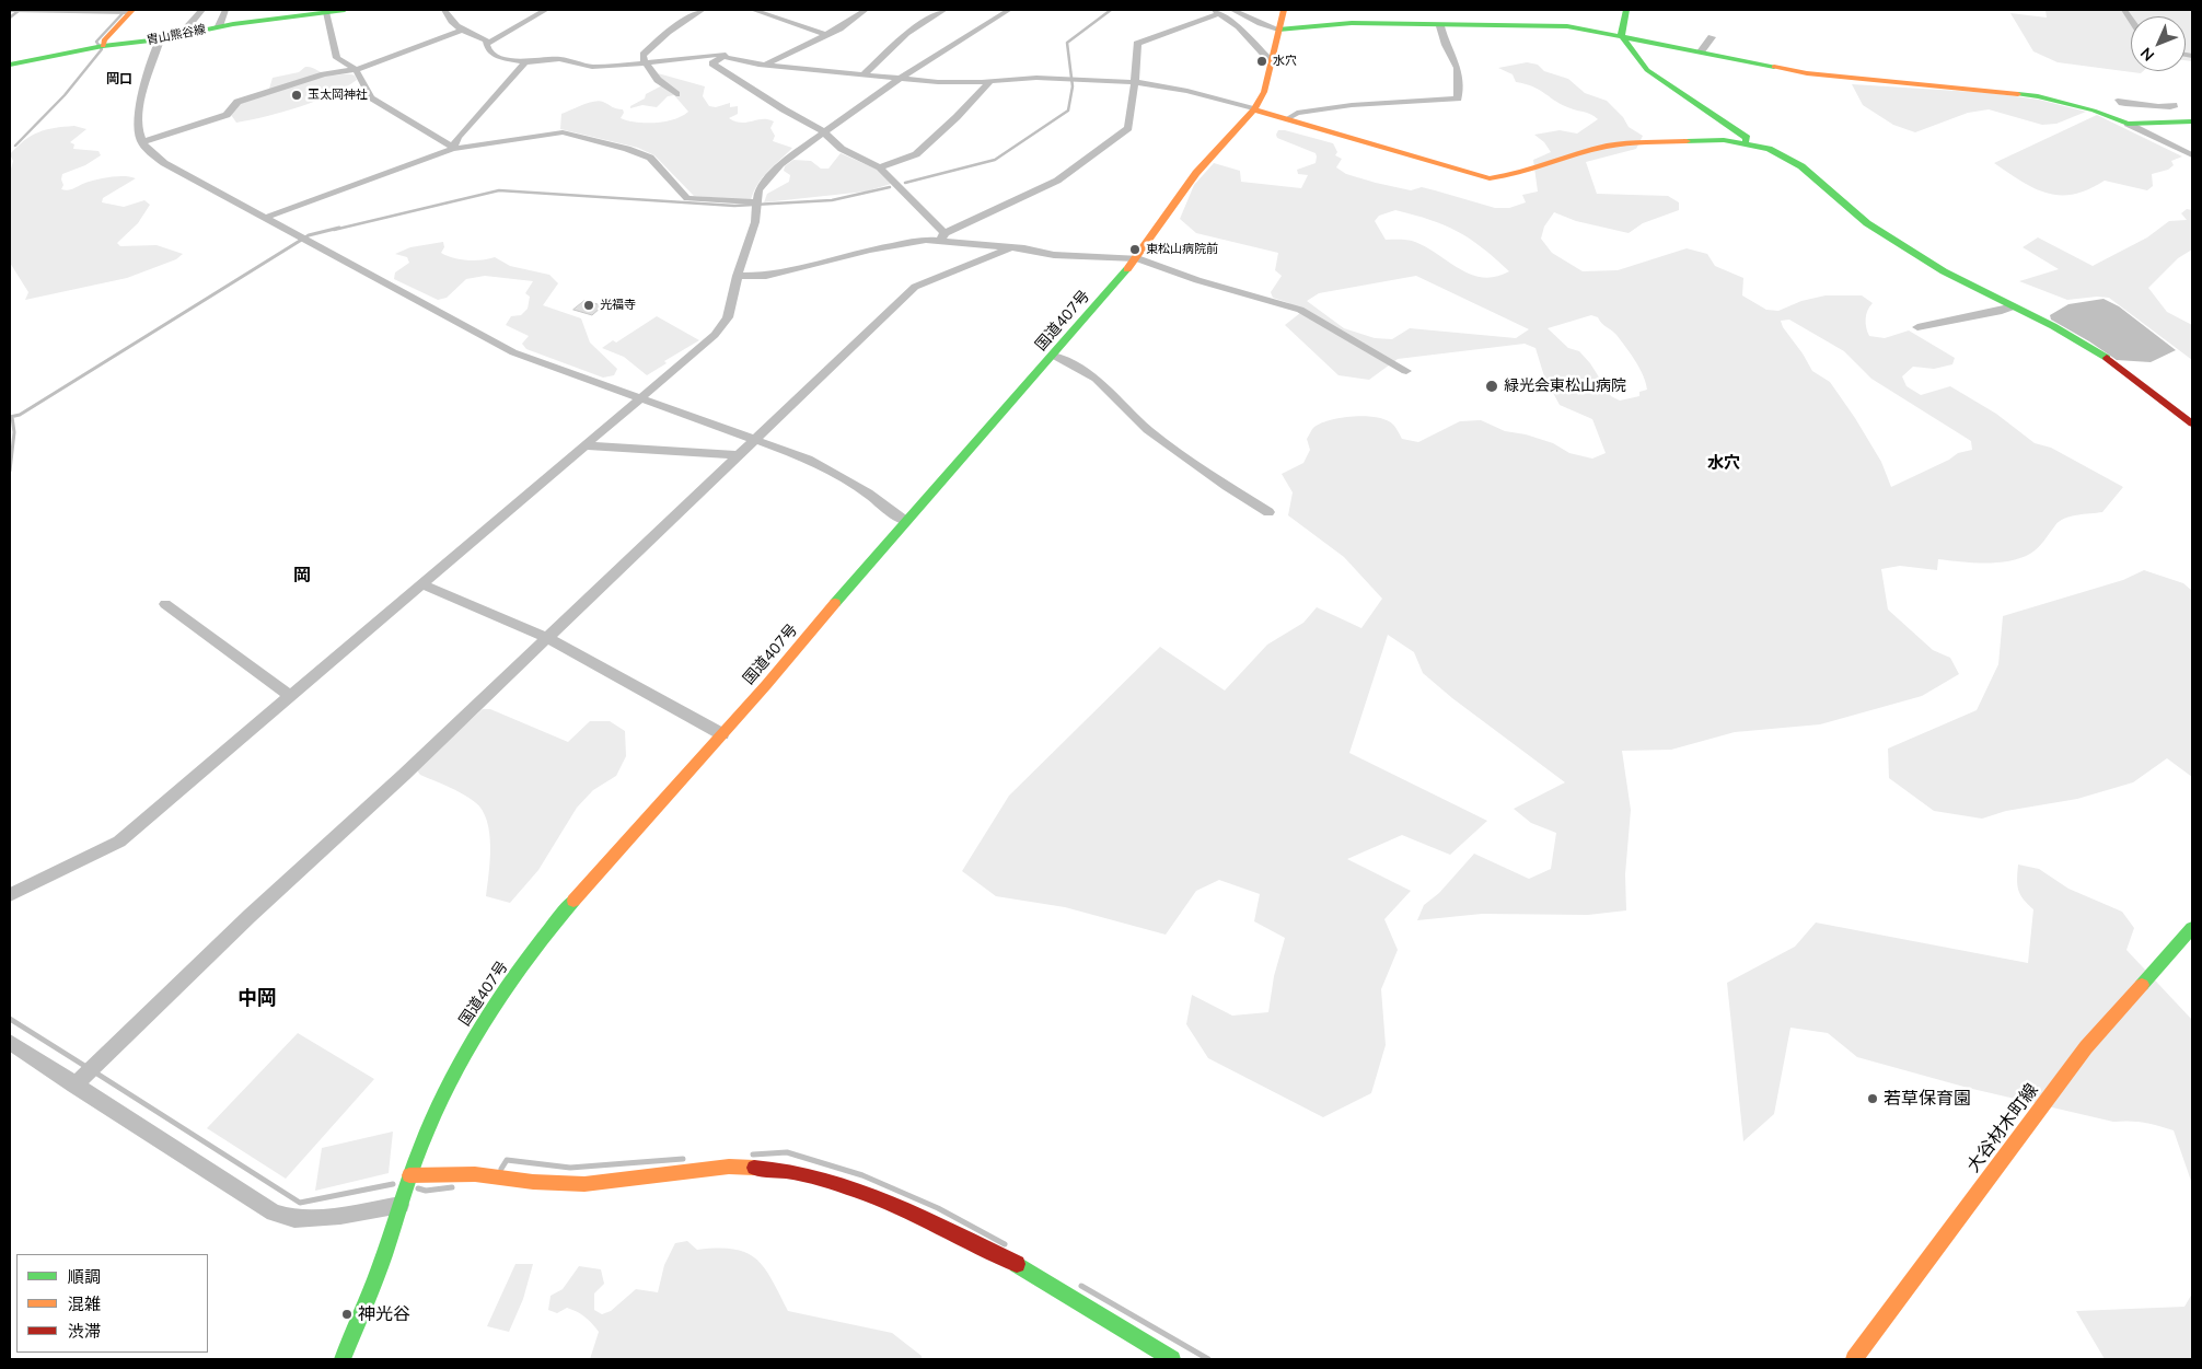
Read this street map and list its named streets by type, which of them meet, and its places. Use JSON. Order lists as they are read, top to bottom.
{
  "streets": {
    "main road": ["胄山熊谷線", "国道407号", "大谷材木町線"]
  },
  "districts": [
    "岡口",
    "水穴",
    "岡",
    "中岡"
  ],
  "places": [
    "水穴",
    "玉太岡神社",
    "東松山病院前",
    "光福寺",
    "緑光会東松山病院",
    "若草保育園",
    "神光谷"
  ],
  "legend": ["順調", "混雑", "渋滞"],
  "north": "bottom left"
}
